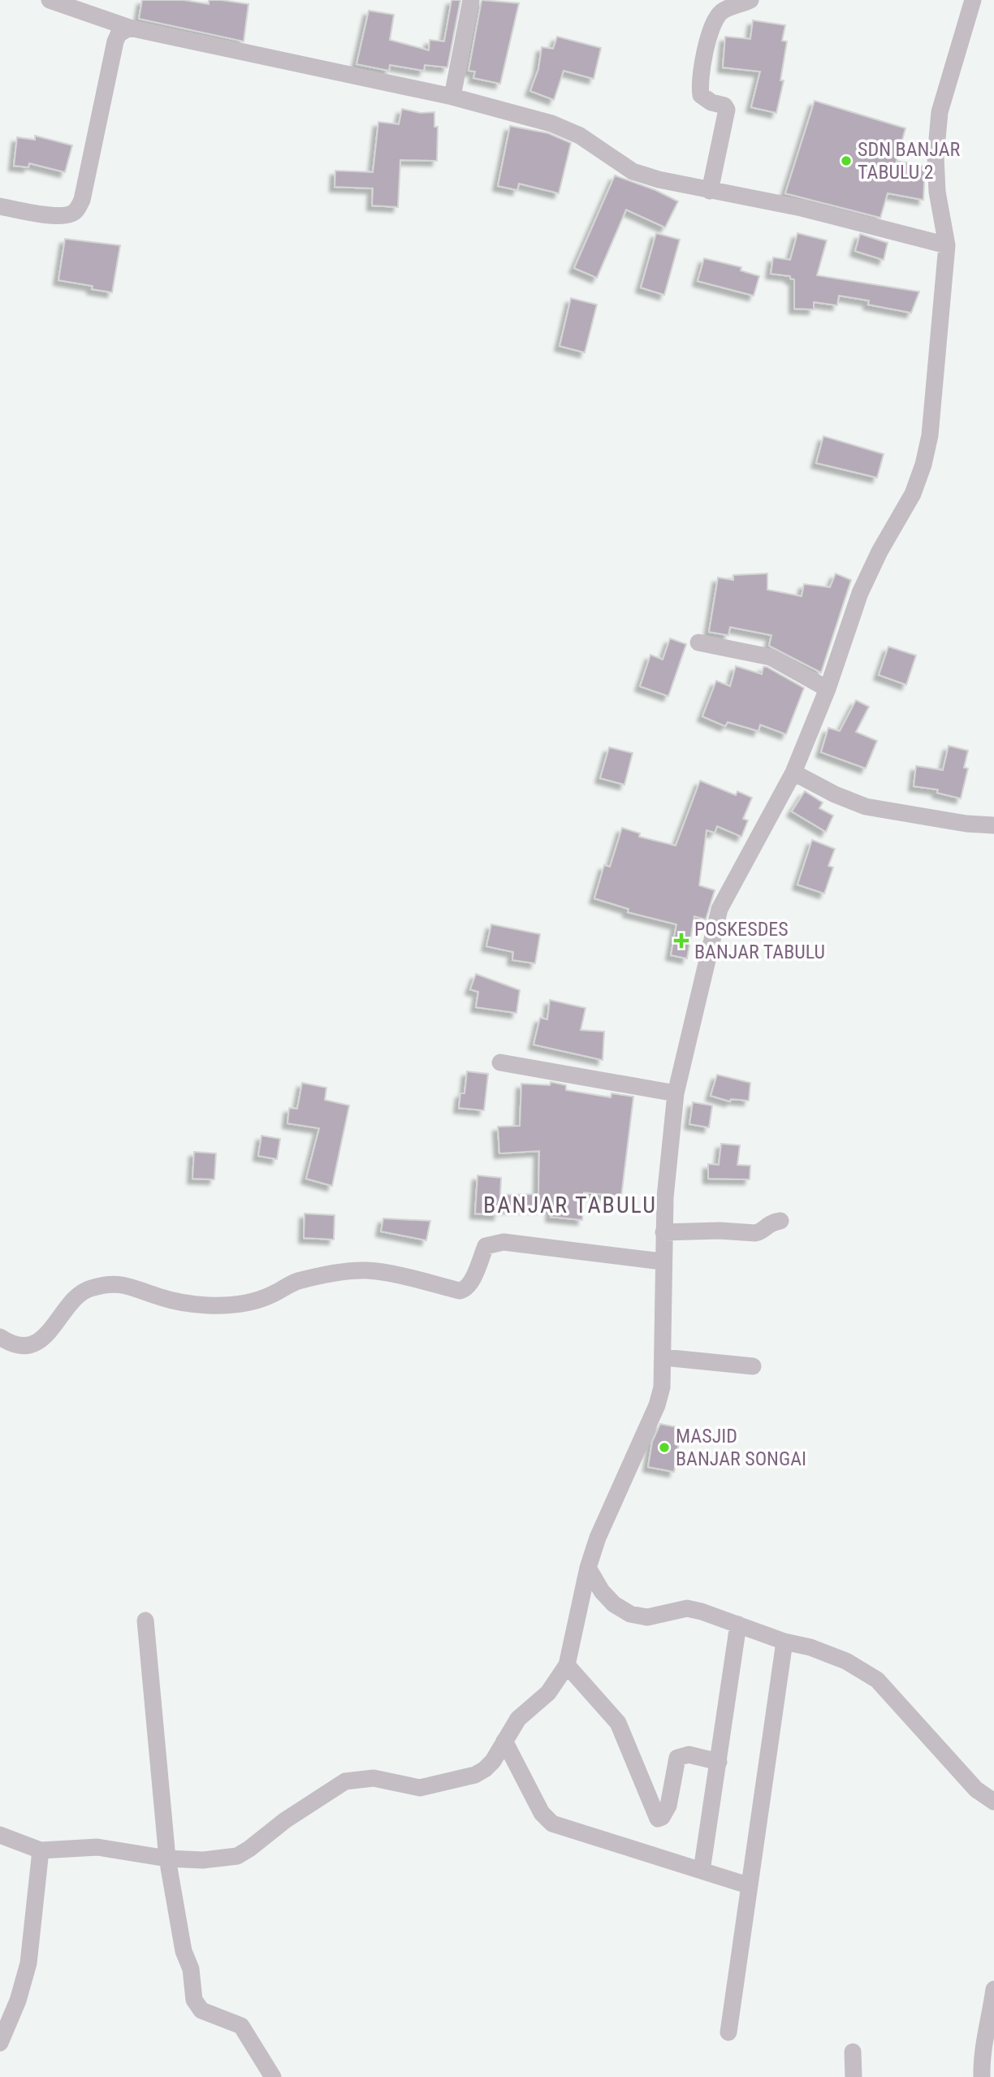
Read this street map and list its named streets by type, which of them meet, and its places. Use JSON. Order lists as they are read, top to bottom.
{
  "districts": ["BANJAR TABULU"],
  "places": {
    "other": ["SDN BANJAR TABULU 2", "MASJID BANJAR SONGAI"],
    "health": ["POSKESDES BANJAR TABULU"]
  }
}
